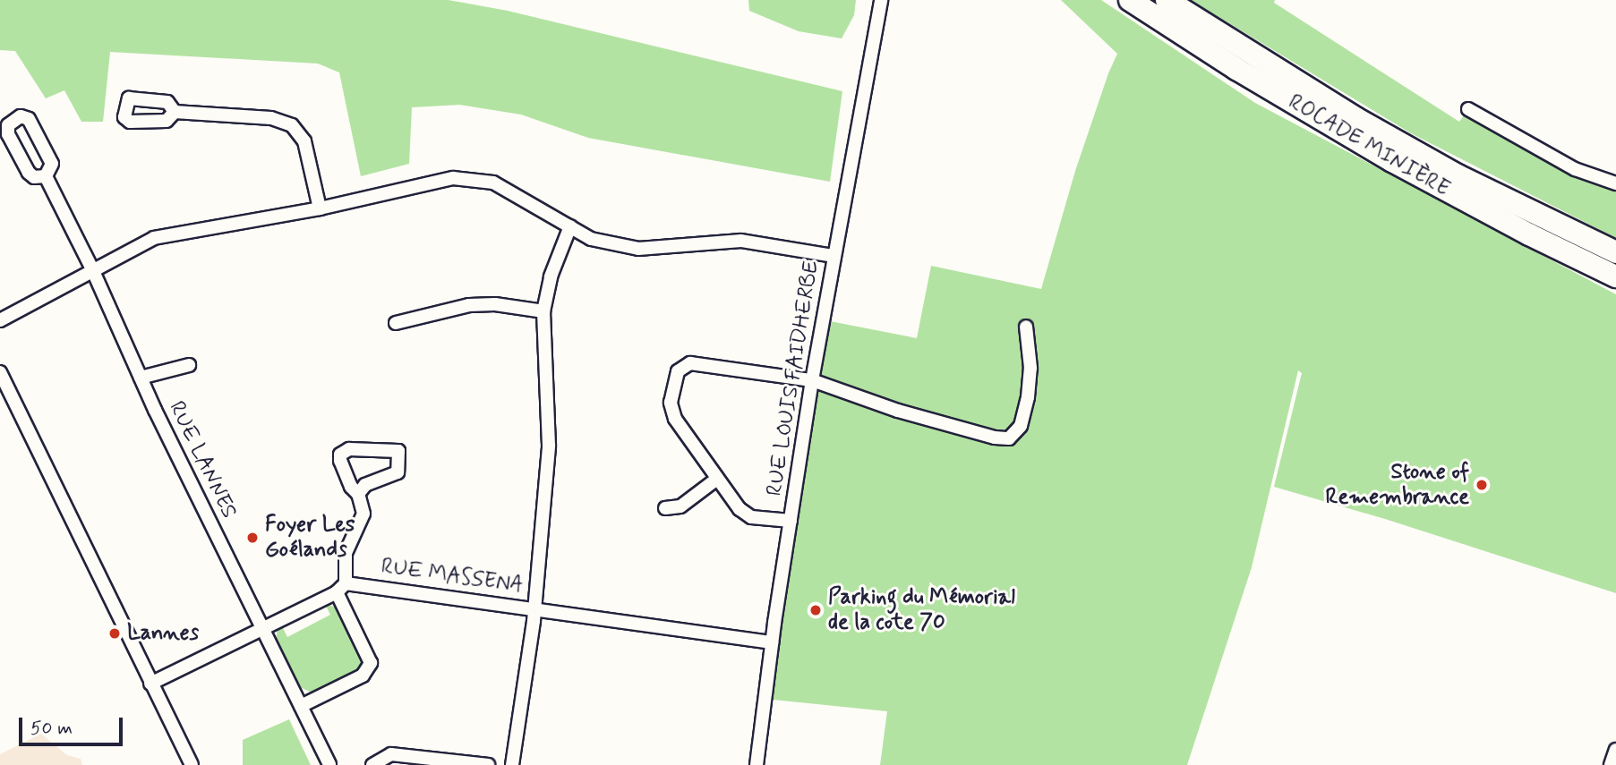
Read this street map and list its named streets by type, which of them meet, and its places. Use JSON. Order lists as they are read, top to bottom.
{
  "streets": {
    "highway": ["ROCADE MINIÈRE"],
    "street": ["RUE LOUIS FAIDHERBE", "RUE LANNES", "RUE MASSENA"]
  },
  "crossings": [
    ["RUE LOUIS FAIDHERBE", "RUE MASSENA"]
  ],
  "places": [
    "Stone of Remembrance",
    "Foyer Les Goélands",
    "Parking du Mémorial de la cote 70",
    "Lannes"
  ],
  "scale_bar": "50 m"
}
